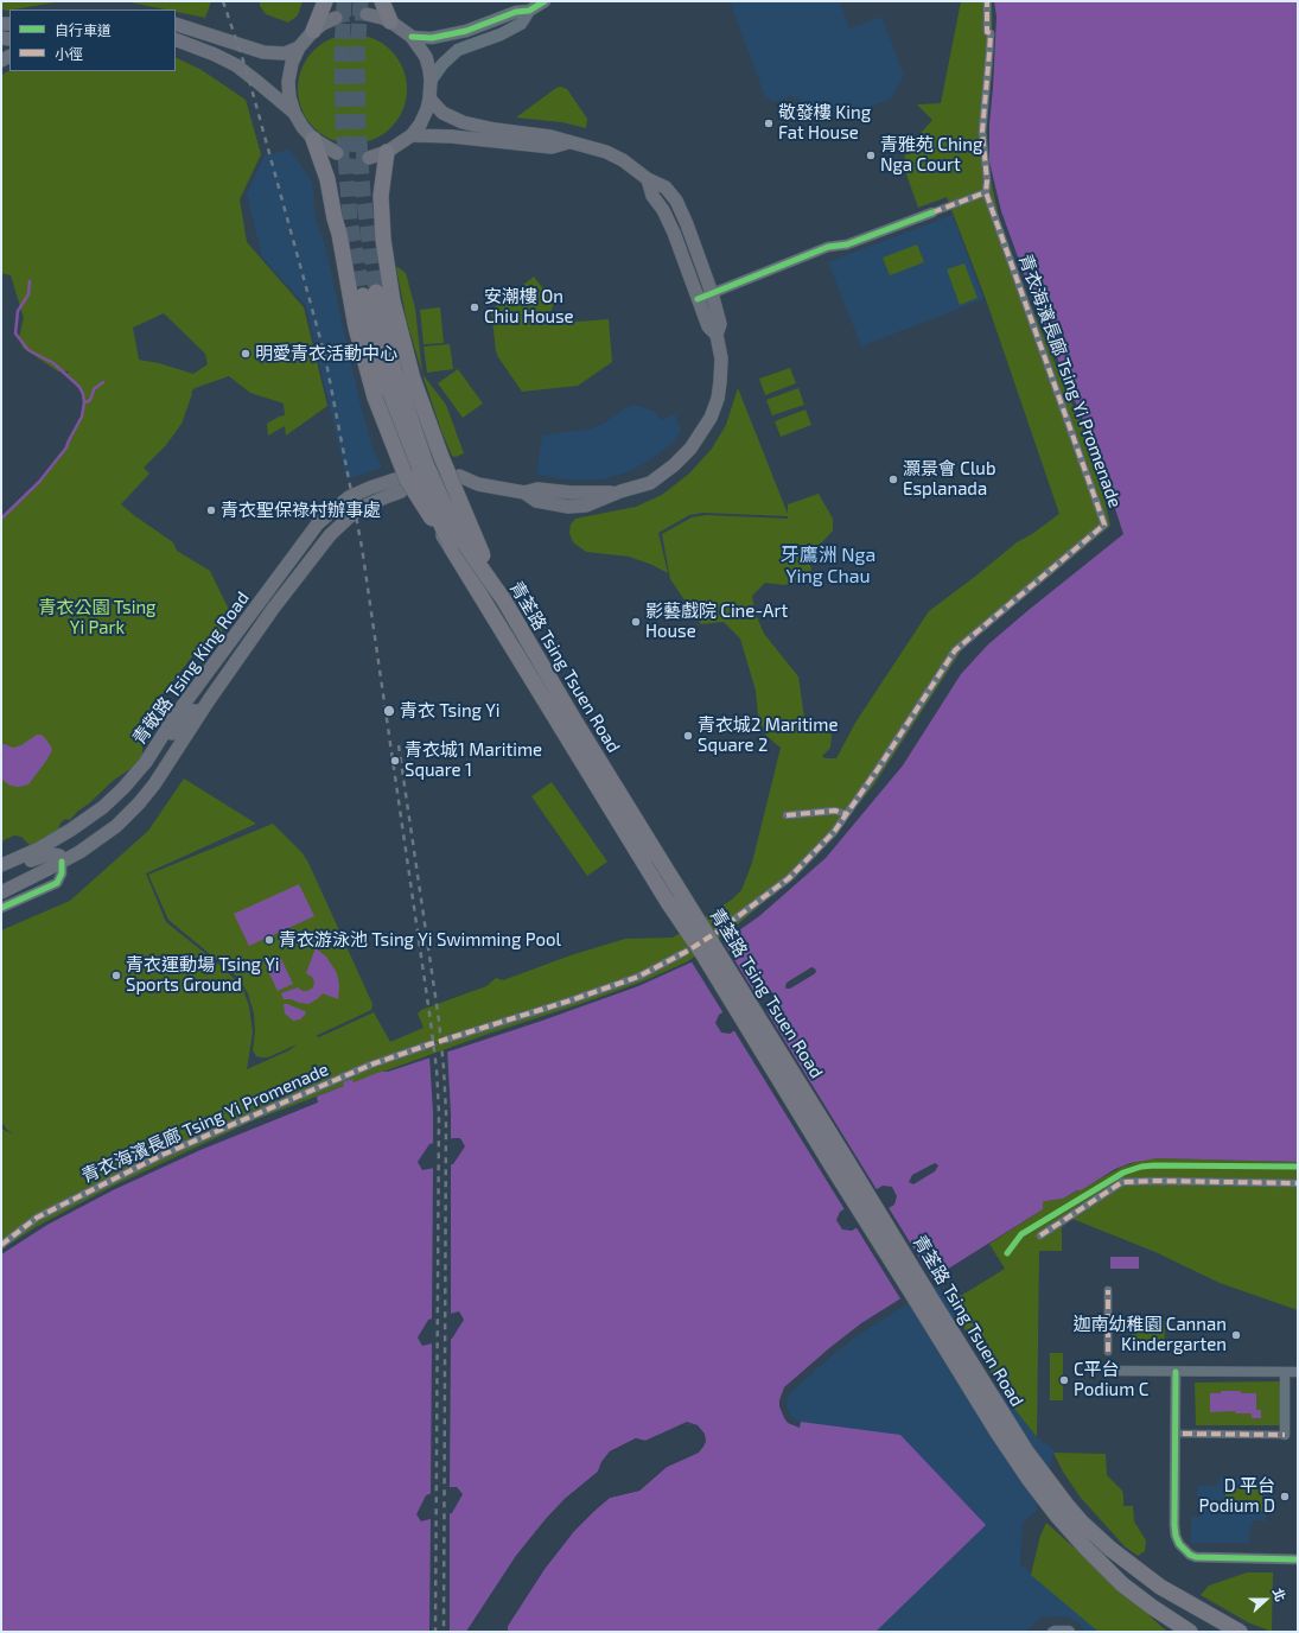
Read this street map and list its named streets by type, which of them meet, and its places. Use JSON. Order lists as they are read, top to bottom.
{
  "streets": {
    "main road": ["青荃路 Tsing Tsuen Road", "青敬路 Tsing King Road"],
    "street": ["青衣海濱長廊 Tsing Yi Promenade"]
  },
  "districts": ["牙鷹洲 Nga Ying Chau"],
  "parks": ["青衣公園 Tsing Yi Park"],
  "places": [
    "敬發樓 King Fat House",
    "青雅苑 Ching Nga Court",
    "安潮樓 On Chiu House",
    "明愛青衣活動中心",
    "灝景會 Club Esplanada",
    "青衣聖保祿村辦事處",
    "影藝戲院 Cine-Art House",
    "青衣 Tsing Yi",
    "青衣城2 Maritime Square 2",
    "青衣城1 Maritime Square 1",
    "青衣游泳池 Tsing Yi Swimming Pool",
    "青衣運動場 Tsing Yi Sports Ground",
    "迦南幼稚園 Cannan Kindergarten",
    "C平台 Podium C",
    "D 平台 Podium D"
  ],
  "legend": ["自行車道", "小徑"],
  "north": "right"
}
